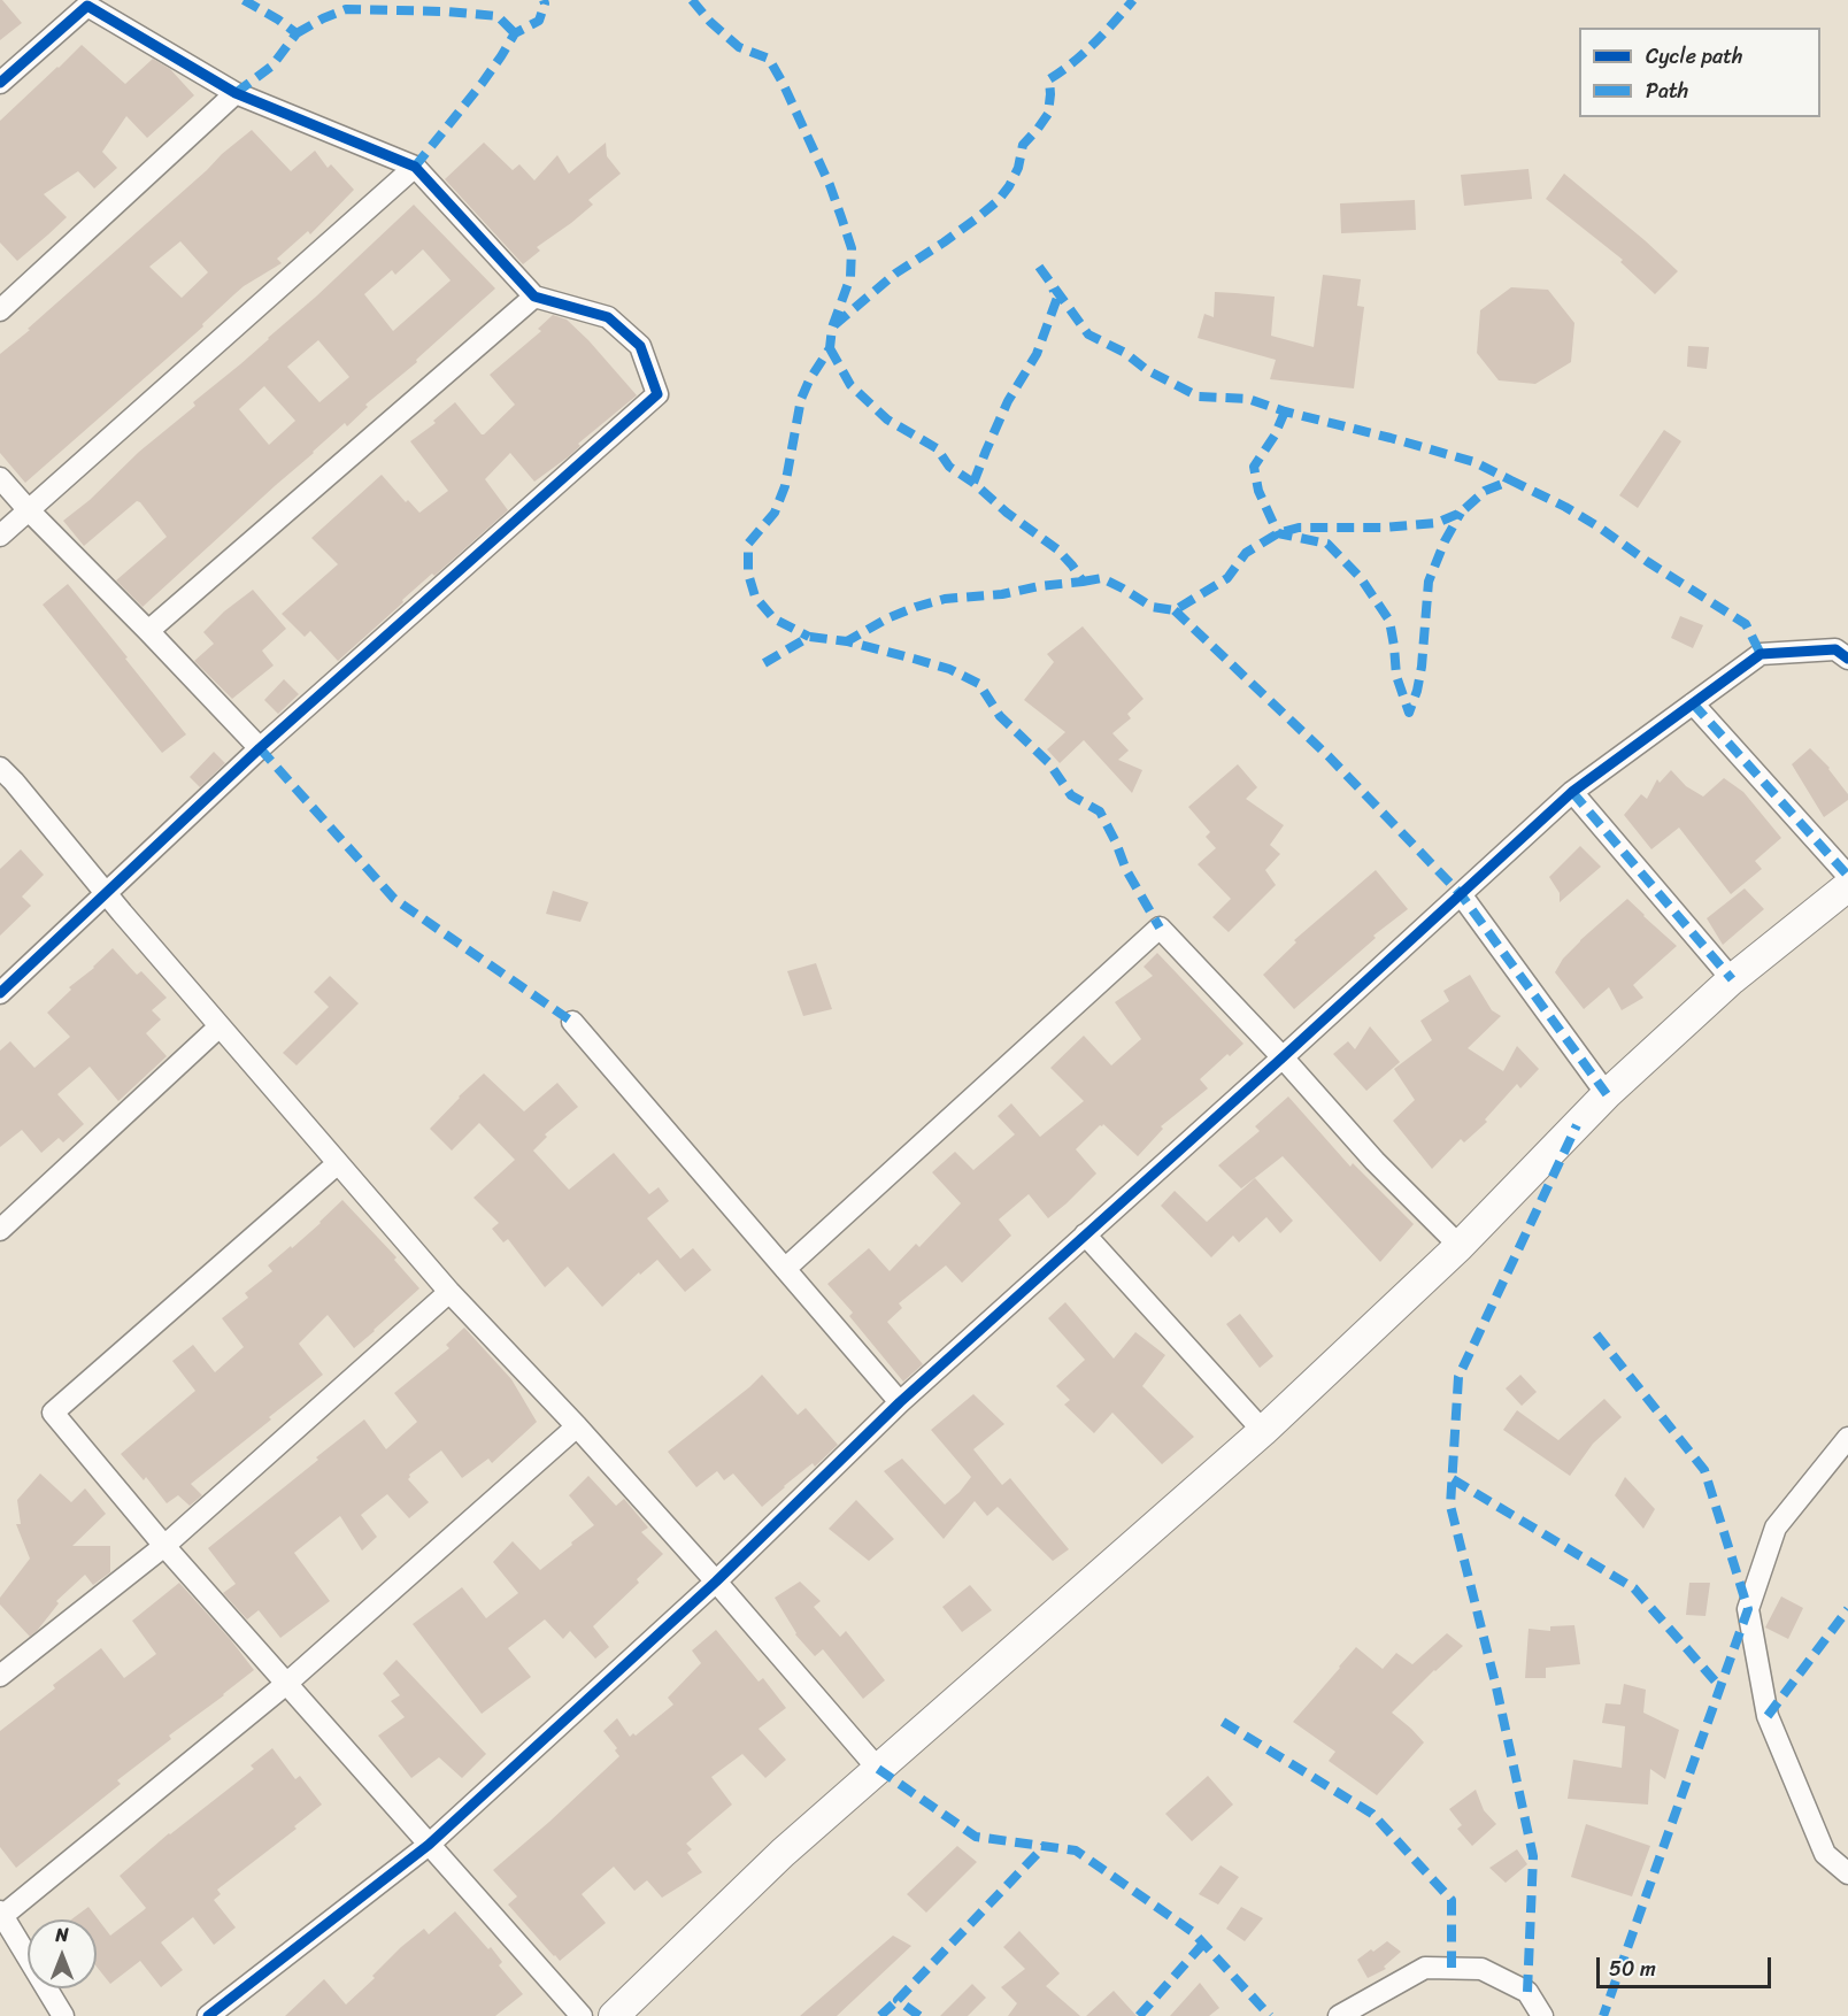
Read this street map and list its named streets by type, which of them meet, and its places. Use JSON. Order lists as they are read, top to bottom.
{
  "legend": ["Cycle path", "Path"],
  "scale_bar": "50 m",
  "north": "top"
}
